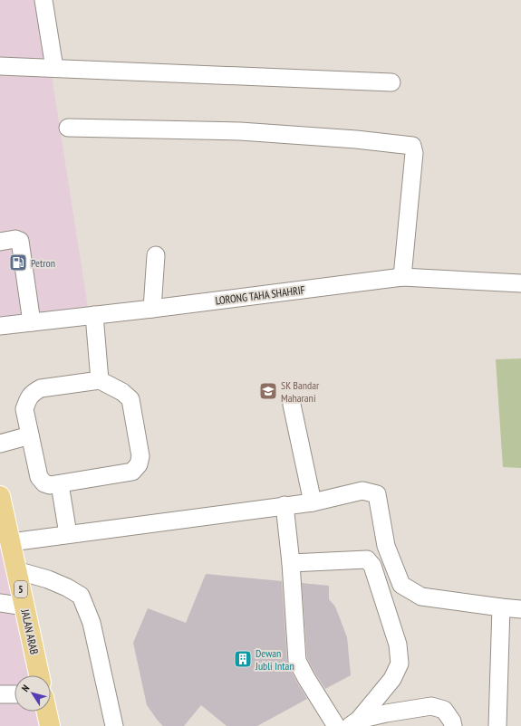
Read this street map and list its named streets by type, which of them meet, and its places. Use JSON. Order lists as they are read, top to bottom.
{
  "streets": {
    "main road": ["5", "JALAN ARAB"],
    "street": ["LORONG TAHA SHAHRIF"]
  },
  "places": {
    "fuel station": ["Petron"],
    "school or university": ["SK Bandar Maharani"],
    "building": ["Dewan Jubli Intan"]
  },
  "north": "top left"
}
